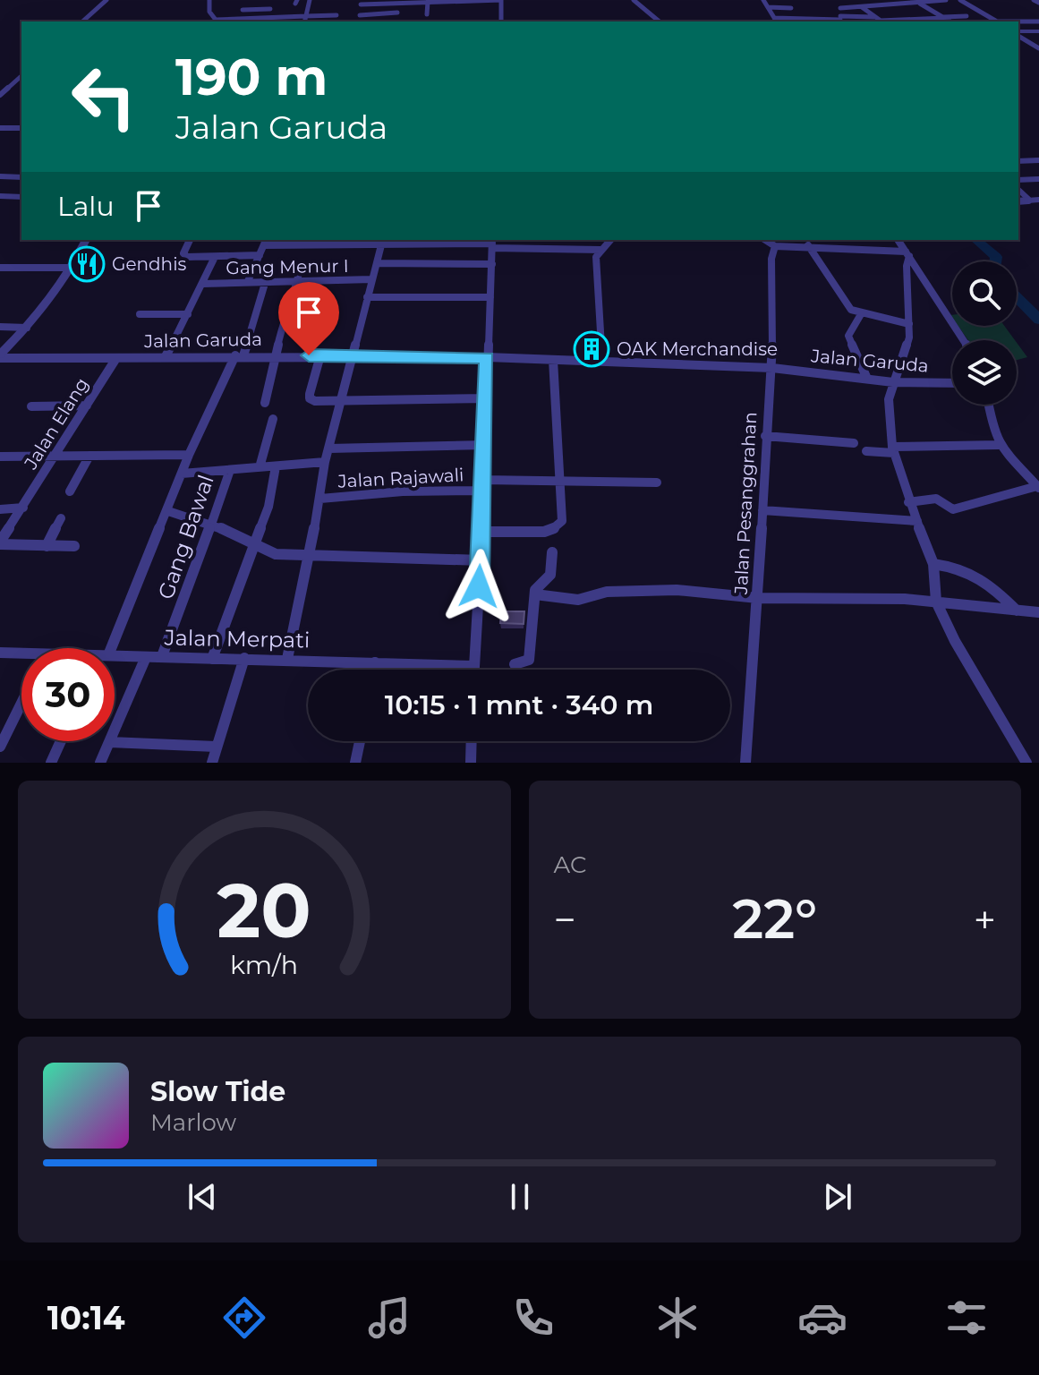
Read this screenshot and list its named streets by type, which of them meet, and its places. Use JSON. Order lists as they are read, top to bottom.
{
  "streets": {
    "street": [
      "Gang Menur I",
      "Jalan Garuda",
      "Jalan Elang",
      "Jalan Rajawali",
      "Jalan Pesanggrahan",
      "Gang Bawal",
      "Jalan Merpati"
    ]
  },
  "crossings": [
    ["Jalan Garuda", "Jalan Elang"],
    ["Jalan Garuda", "Jalan Pesanggrahan"],
    ["Jalan Rajawali", "Gang Bawal"],
    ["Gang Bawal", "Jalan Merpati"]
  ],
  "places": {
    "restaurant": ["Gendhis"],
    "building": ["OAK Merchandise"]
  },
  "page": {
    "turn": ["190 m", "Jalan Garuda"],
    "then": "Lalu",
    "limit": "30",
    "trip": "10:15 · 1 mnt · 340 m",
    "tile": "AC",
    "heat": ["−", "22°", "+"],
    "song": ["Slow Tide", "Marlow"],
    "tabs": "10:14",
    "gauge": ["20", "km/h"]
  }
}
